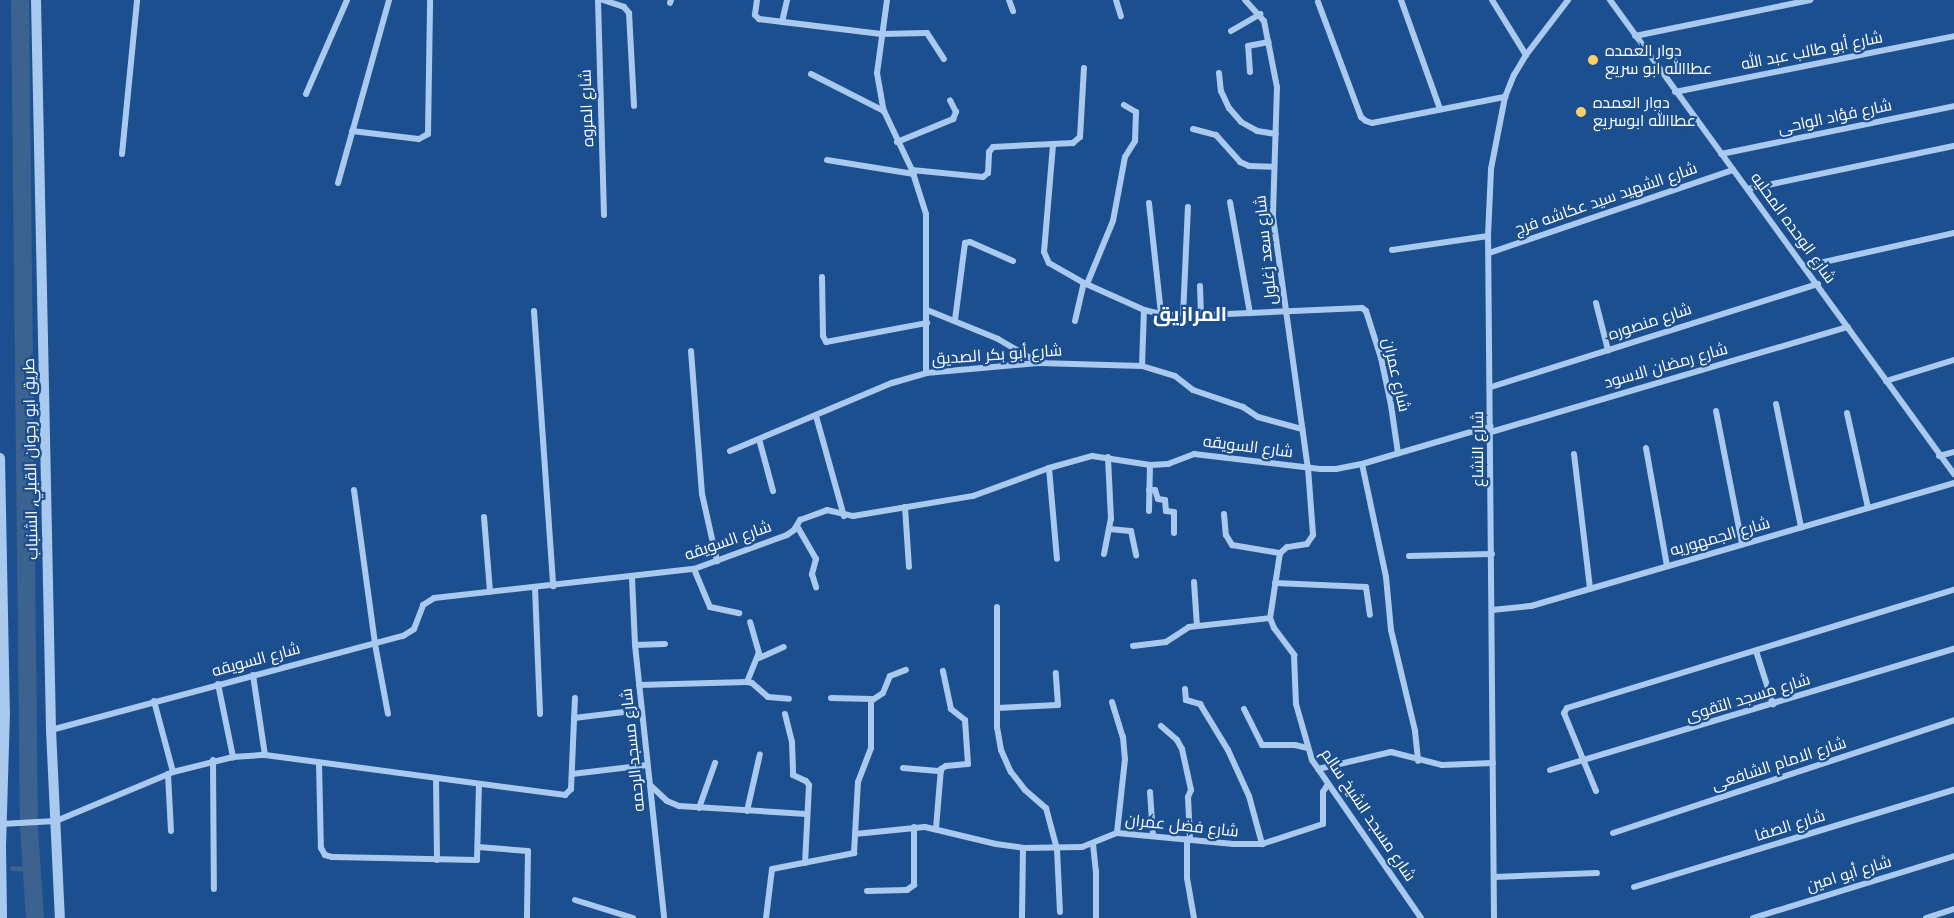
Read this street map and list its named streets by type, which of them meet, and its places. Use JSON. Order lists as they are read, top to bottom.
{
  "streets": {
    "street": [
      "شارع أبو طالب عبد الله",
      "شارع المروه",
      "شارع فؤاد الواحى",
      "شارع الشهيد سيد عكاشه فرج",
      "شارع الوحده المحليه",
      "شارع سعد زغلول",
      "شارع منصوره",
      "شارع أبو بكر الصديق",
      "شارع رمضان الاسود",
      "شارع عمران",
      "شارع السويقه",
      "شارع النشاع",
      "طريق ابو رجوان القبلي, الشنباب",
      "شارع الجمهوريه",
      "شارع مسجد التقوى",
      "شارع مسجد الرحمه",
      "شارع الامام الشافعى",
      "شارع مسجد الشيخ سالم",
      "شارع فضل عمران",
      "شارع الصفا",
      "شارع أبو امين"
    ]
  },
  "crossings": [
    ["شارع أبو طالب عبد الله", "شارع الوحده المحليه"],
    ["شارع فؤاد الواحى", "شارع الوحده المحليه"],
    ["شارع الشهيد سيد عكاشه فرج", "شارع الوحده المحليه"],
    ["شارع الشهيد سيد عكاشه فرج", "شارع النشاع"],
    ["شارع الوحده المحليه", "شارع منصوره"],
    ["شارع الوحده المحليه", "شارع رمضان الاسود"],
    ["شارع سعد زغلول", "شارع أبو بكر الصديق"],
    ["شارع سعد زغلول", "شارع عمران"],
    ["شارع سعد زغلول", "شارع السويقه"],
    ["شارع منصوره", "شارع النشاع"],
    ["شارع رمضان الاسود", "شارع السويقه"],
    ["شارع رمضان الاسود", "شارع النشاع"],
    ["شارع عمران", "شارع السويقه"],
    ["شارع السويقه", "شارع النشاع"],
    ["شارع السويقه", "طريق ابو رجوان القبلي, الشنباب"],
    ["شارع السويقه", "شارع مسجد الرحمه"],
    ["شارع النشاع", "شارع الجمهوريه"],
    ["شارع مسجد الشيخ سالم", "شارع فضل عمران"]
  ],
  "districts": ["المرازيق"],
  "places": ["دوار العمده عطاالله ابو سريع", "دوار العمده عطاالله ابوسريع"]
}
